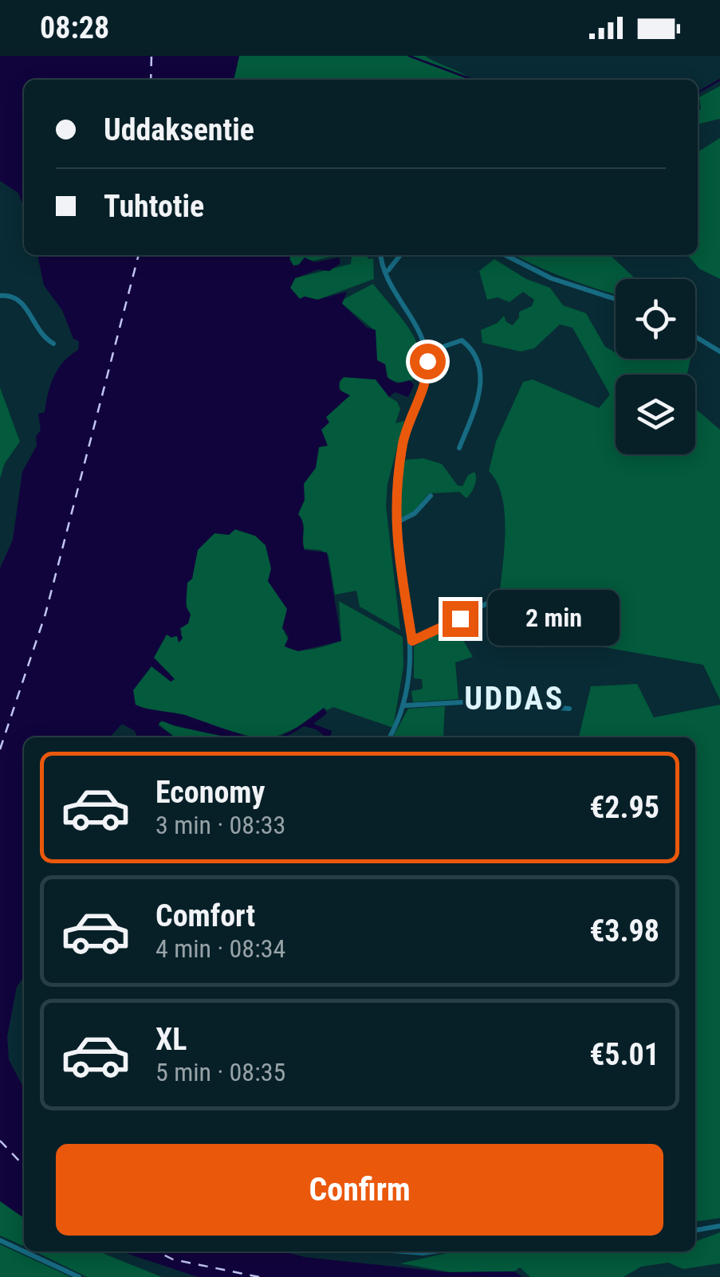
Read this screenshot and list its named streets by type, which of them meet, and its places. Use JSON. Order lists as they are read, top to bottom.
{
  "districts": ["UDDAS"],
  "page": {
    "status": "08:28",
    "banner": ["Uddaksentie", "Tuhtotie"],
    "bubble": "2 min",
    "list": [
      {
        "name": "Economy",
        "note": "3 min · 08:33",
        "value": "€2.95"
      },
      {
        "name": "Comfort",
        "note": "4 min · 08:34",
        "value": "€3.98"
      },
      {
        "name": "XL",
        "note": "5 min · 08:35",
        "value": "€5.01"
      }
    ],
    "buttons": "Confirm"
  }
}
